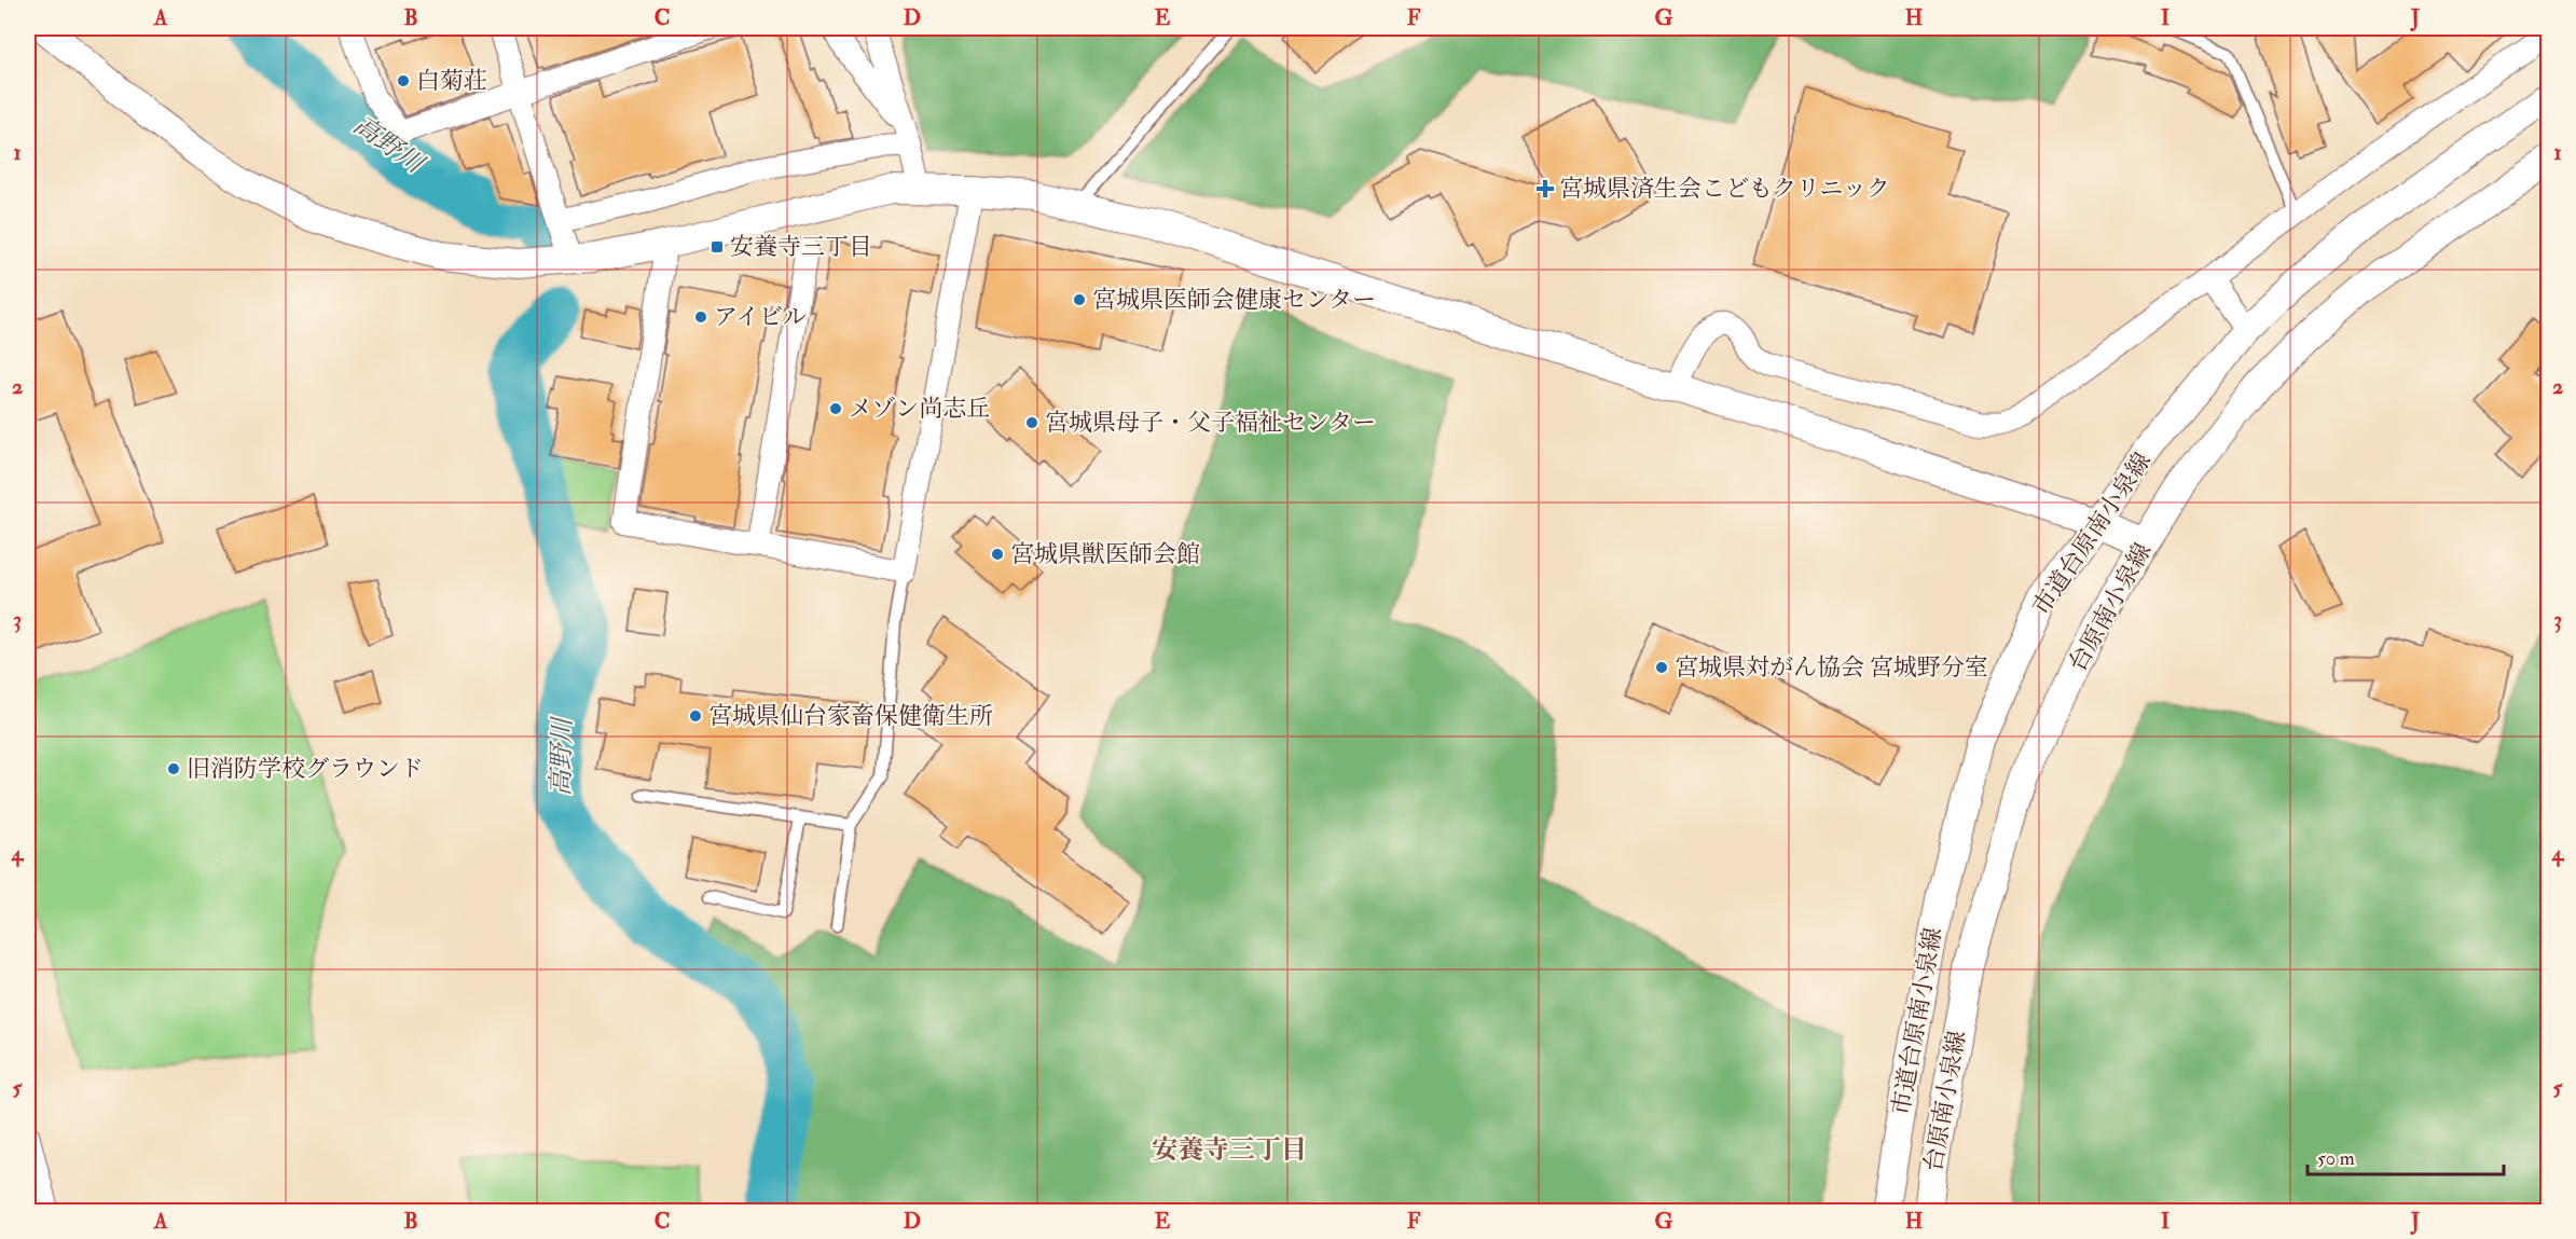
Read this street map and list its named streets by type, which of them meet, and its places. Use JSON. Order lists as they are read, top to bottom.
{
  "streets": {
    "street": ["市道台原南小泉線", "台原南小泉線"]
  },
  "districts": ["安養寺三丁目"],
  "water": ["高野川"],
  "places": {
    "other": [
      "白菊荘",
      "宮城県医師会健康センター",
      "アイビル",
      "メゾン尚志丘",
      "宮城県母子・父子福祉センター",
      "宮城県獣医師会館",
      "宮城県対がん協会 宮城野分室",
      "宮城県仙台家畜保健衛生所",
      "旧消防学校グラウンド"
    ],
    "health": ["宮城県済生会こどもクリニック"],
    "transit": ["安養寺三丁目"]
  },
  "scale_bar": "50 m",
  "grid": {
    "columns": [
      "A",
      "B",
      "C",
      "D",
      "E",
      "F",
      "G",
      "H",
      "I",
      "J"
    ],
    "rows": [
      "1",
      "2",
      "3",
      "4",
      "5"
    ]
  }
}
